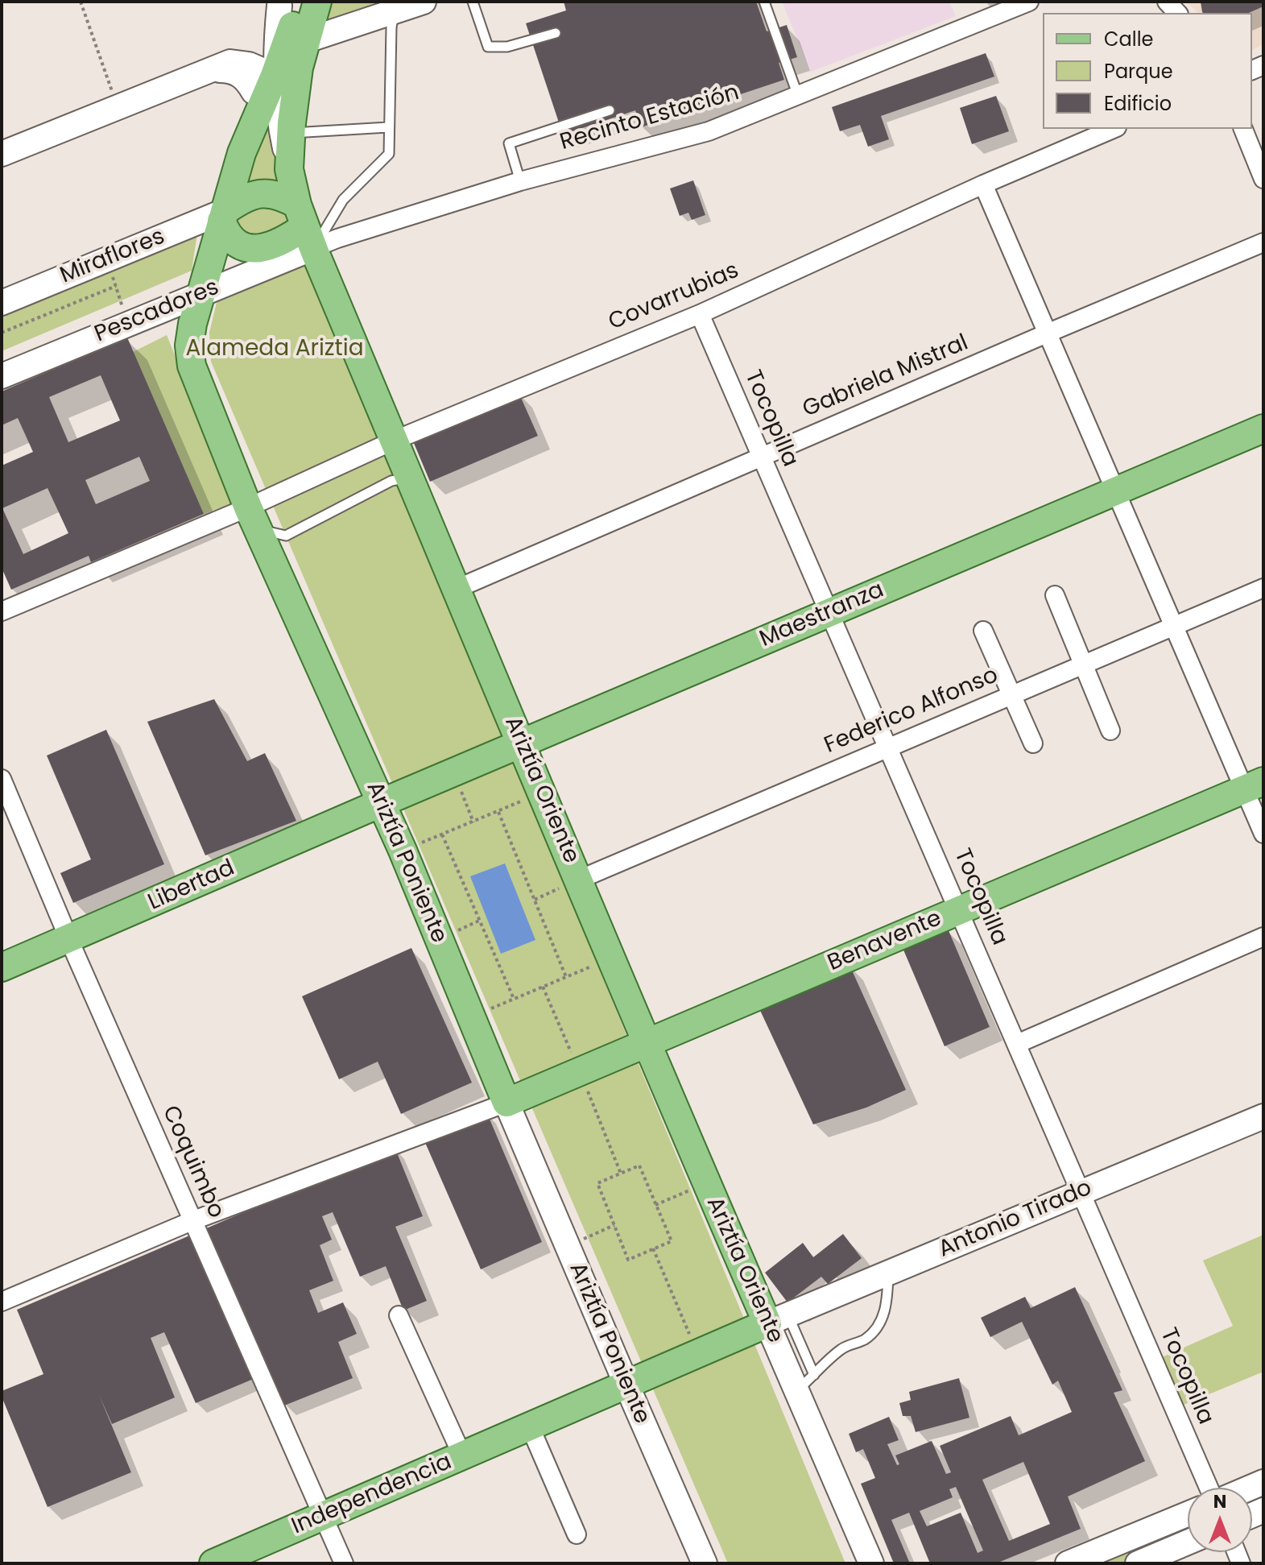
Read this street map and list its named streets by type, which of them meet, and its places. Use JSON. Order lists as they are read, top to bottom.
{
  "streets": {
    "main road": [
      "Miraflores",
      "Pescadores",
      "Maestranza",
      "Ariztía Oriente",
      "Ariztía Poniente",
      "Libertad",
      "Benavente",
      "Antonio Tirado",
      "Independencia"
    ],
    "street": [
      "Recinto Estación",
      "Covarrubias",
      "Gabriela Mistral",
      "Tocopilla",
      "Federico Alfonso",
      "Coquimbo"
    ]
  },
  "crossings": [
    ["Recinto Estación", "Pescadores"],
    ["Recinto Estación", "Ariztía Oriente"],
    ["Miraflores", "Ariztía Poniente"],
    ["Covarrubias", "Tocopilla"],
    ["Covarrubias", "Ariztía Oriente"],
    ["Covarrubias", "Ariztía Poniente"],
    ["Pescadores", "Ariztía Oriente"],
    ["Pescadores", "Ariztía Poniente"],
    ["Gabriela Mistral", "Tocopilla"],
    ["Gabriela Mistral", "Ariztía Oriente"],
    ["Tocopilla", "Maestranza"],
    ["Tocopilla", "Federico Alfonso"],
    ["Tocopilla", "Benavente"],
    ["Tocopilla", "Antonio Tirado"],
    ["Maestranza", "Ariztía Oriente"],
    ["Maestranza", "Ariztía Poniente"],
    ["Maestranza", "Libertad"],
    ["Federico Alfonso", "Ariztía Oriente"],
    ["Ariztía Oriente", "Benavente"],
    ["Ariztía Oriente", "Antonio Tirado"],
    ["Ariztía Oriente", "Independencia"],
    ["Ariztía Poniente", "Libertad"],
    ["Ariztía Poniente", "Benavente"],
    ["Ariztía Poniente", "Independencia"],
    ["Libertad", "Coquimbo"],
    ["Coquimbo", "Independencia"],
    ["Antonio Tirado", "Independencia"]
  ],
  "parks": ["Alameda Ariztia"],
  "legend": ["Calle", "Parque", "Edificio"],
  "north": "top"
}
